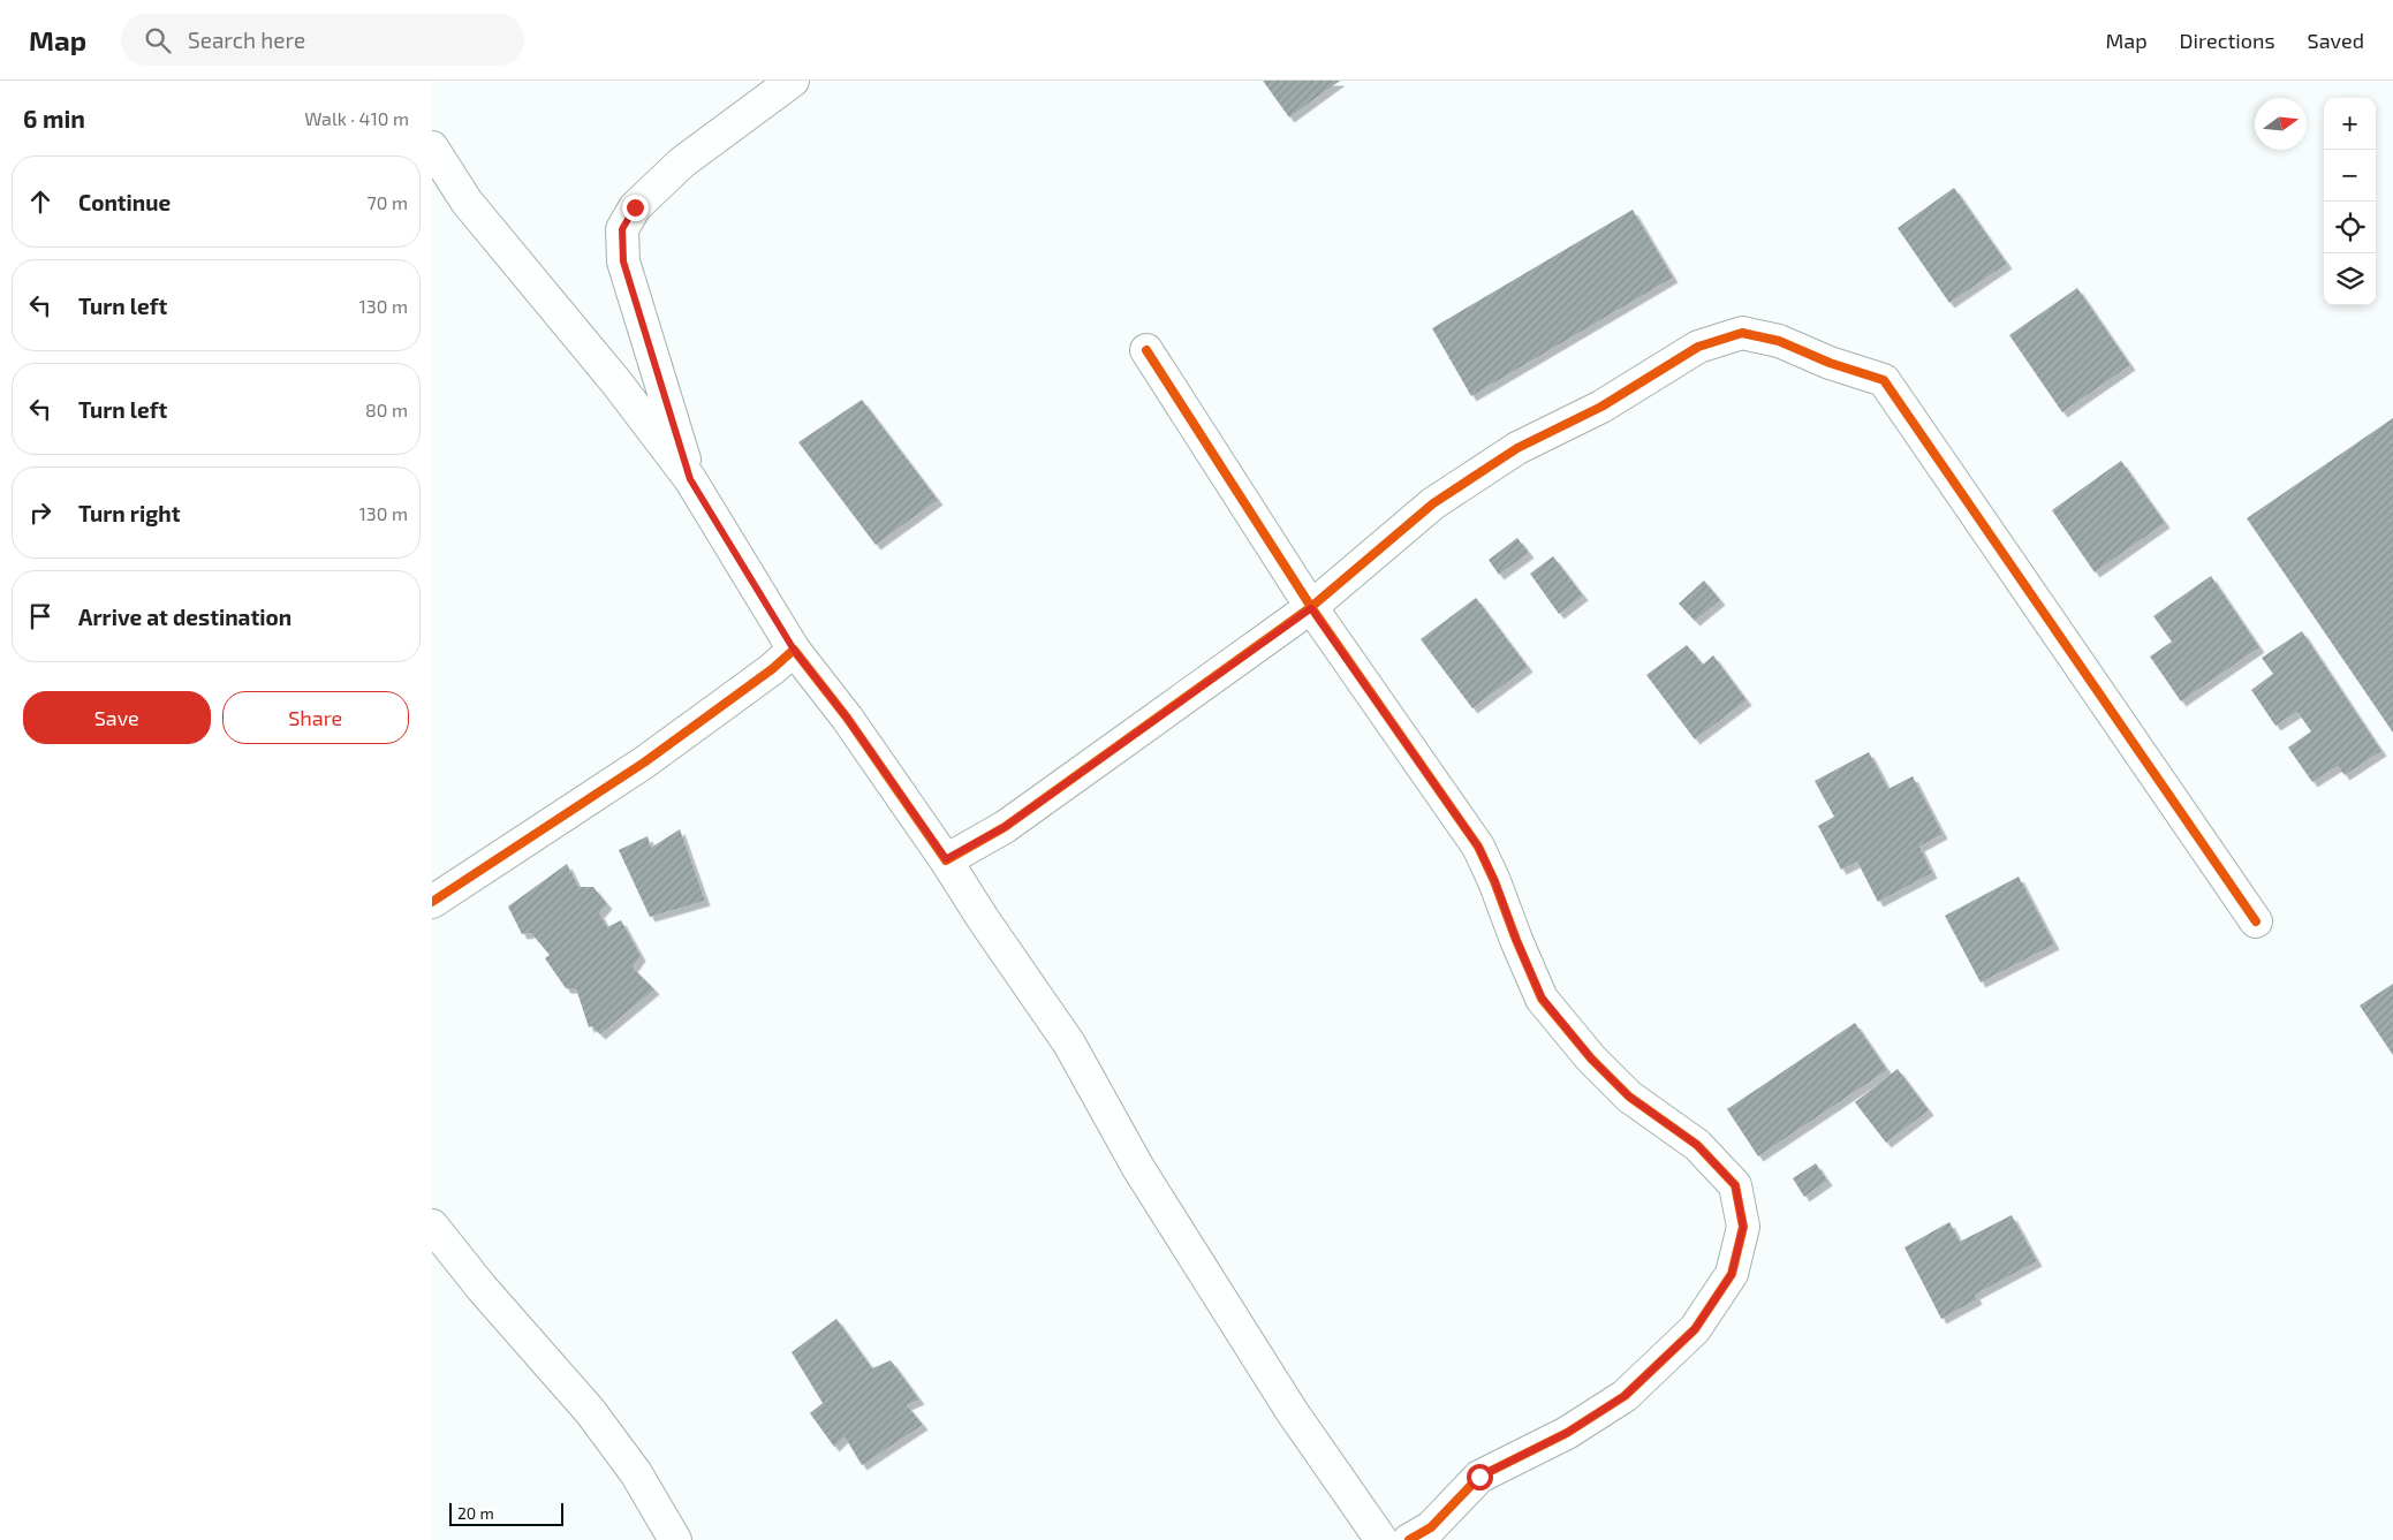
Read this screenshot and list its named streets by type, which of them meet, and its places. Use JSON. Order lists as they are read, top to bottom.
{
  "scale_bar": "20 m",
  "north": "right",
  "page": {
    "header": "Map",
    "search": "Search here",
    "nav": ["Map", "Directions", "Saved"],
    "heading": ["6 min", "Walk · 410 m"],
    "map_buttons": ["+", "−"],
    "list": [
      ["Continue", "70 m"],
      ["Turn left", "130 m"],
      ["Turn left", "80 m"],
      ["Turn right", "130 m"],
      "Arrive at destination"
    ],
    "buttons": ["Save", "Share"],
    "scale": "20 m"
  }
}
